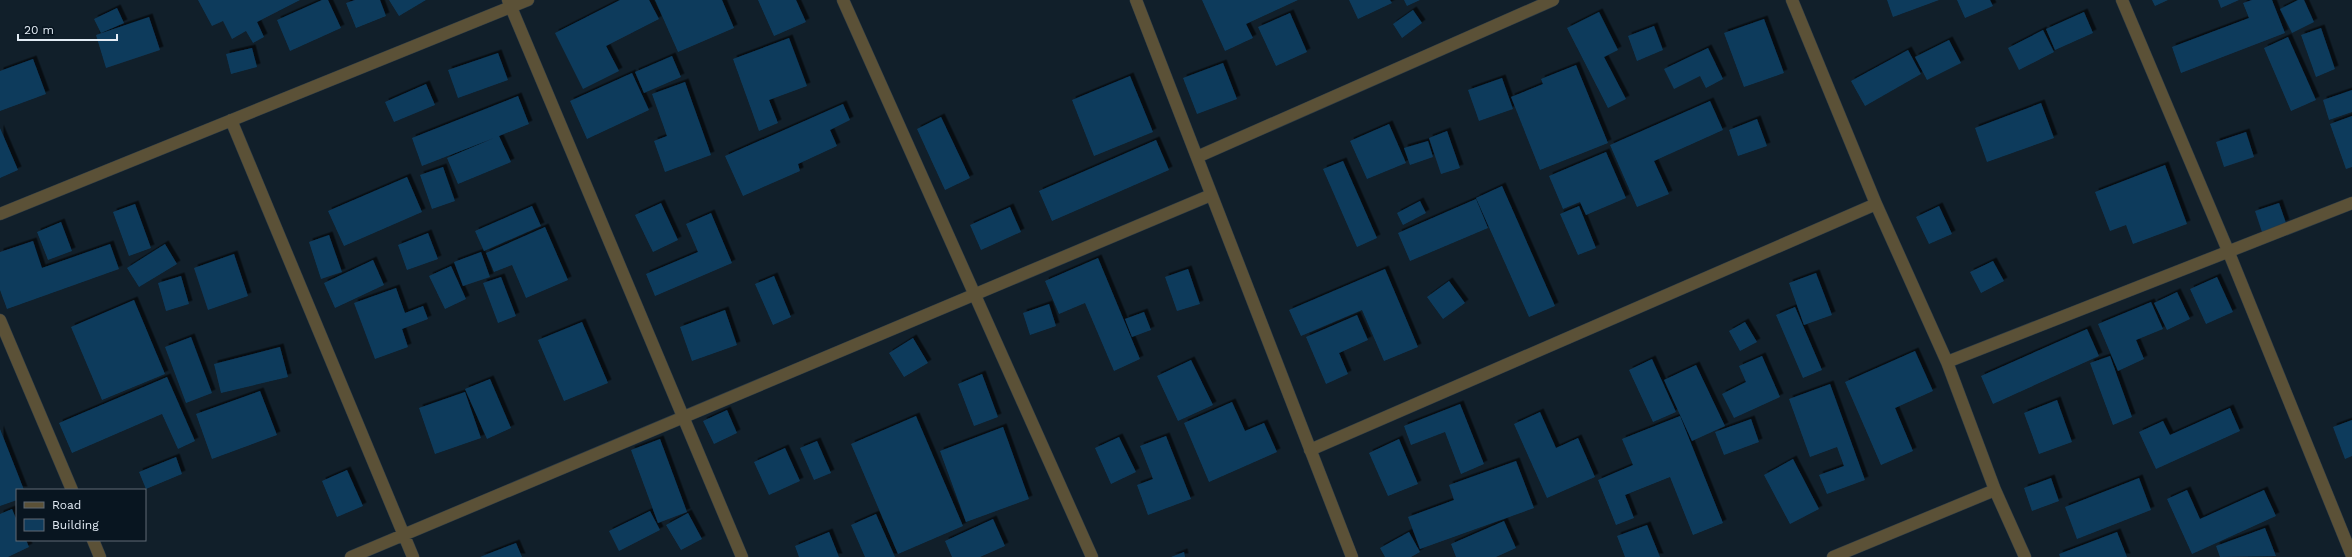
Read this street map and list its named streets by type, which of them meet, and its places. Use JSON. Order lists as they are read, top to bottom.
{
  "legend": ["Road", "Building"],
  "scale_bar": "20 m"
}
